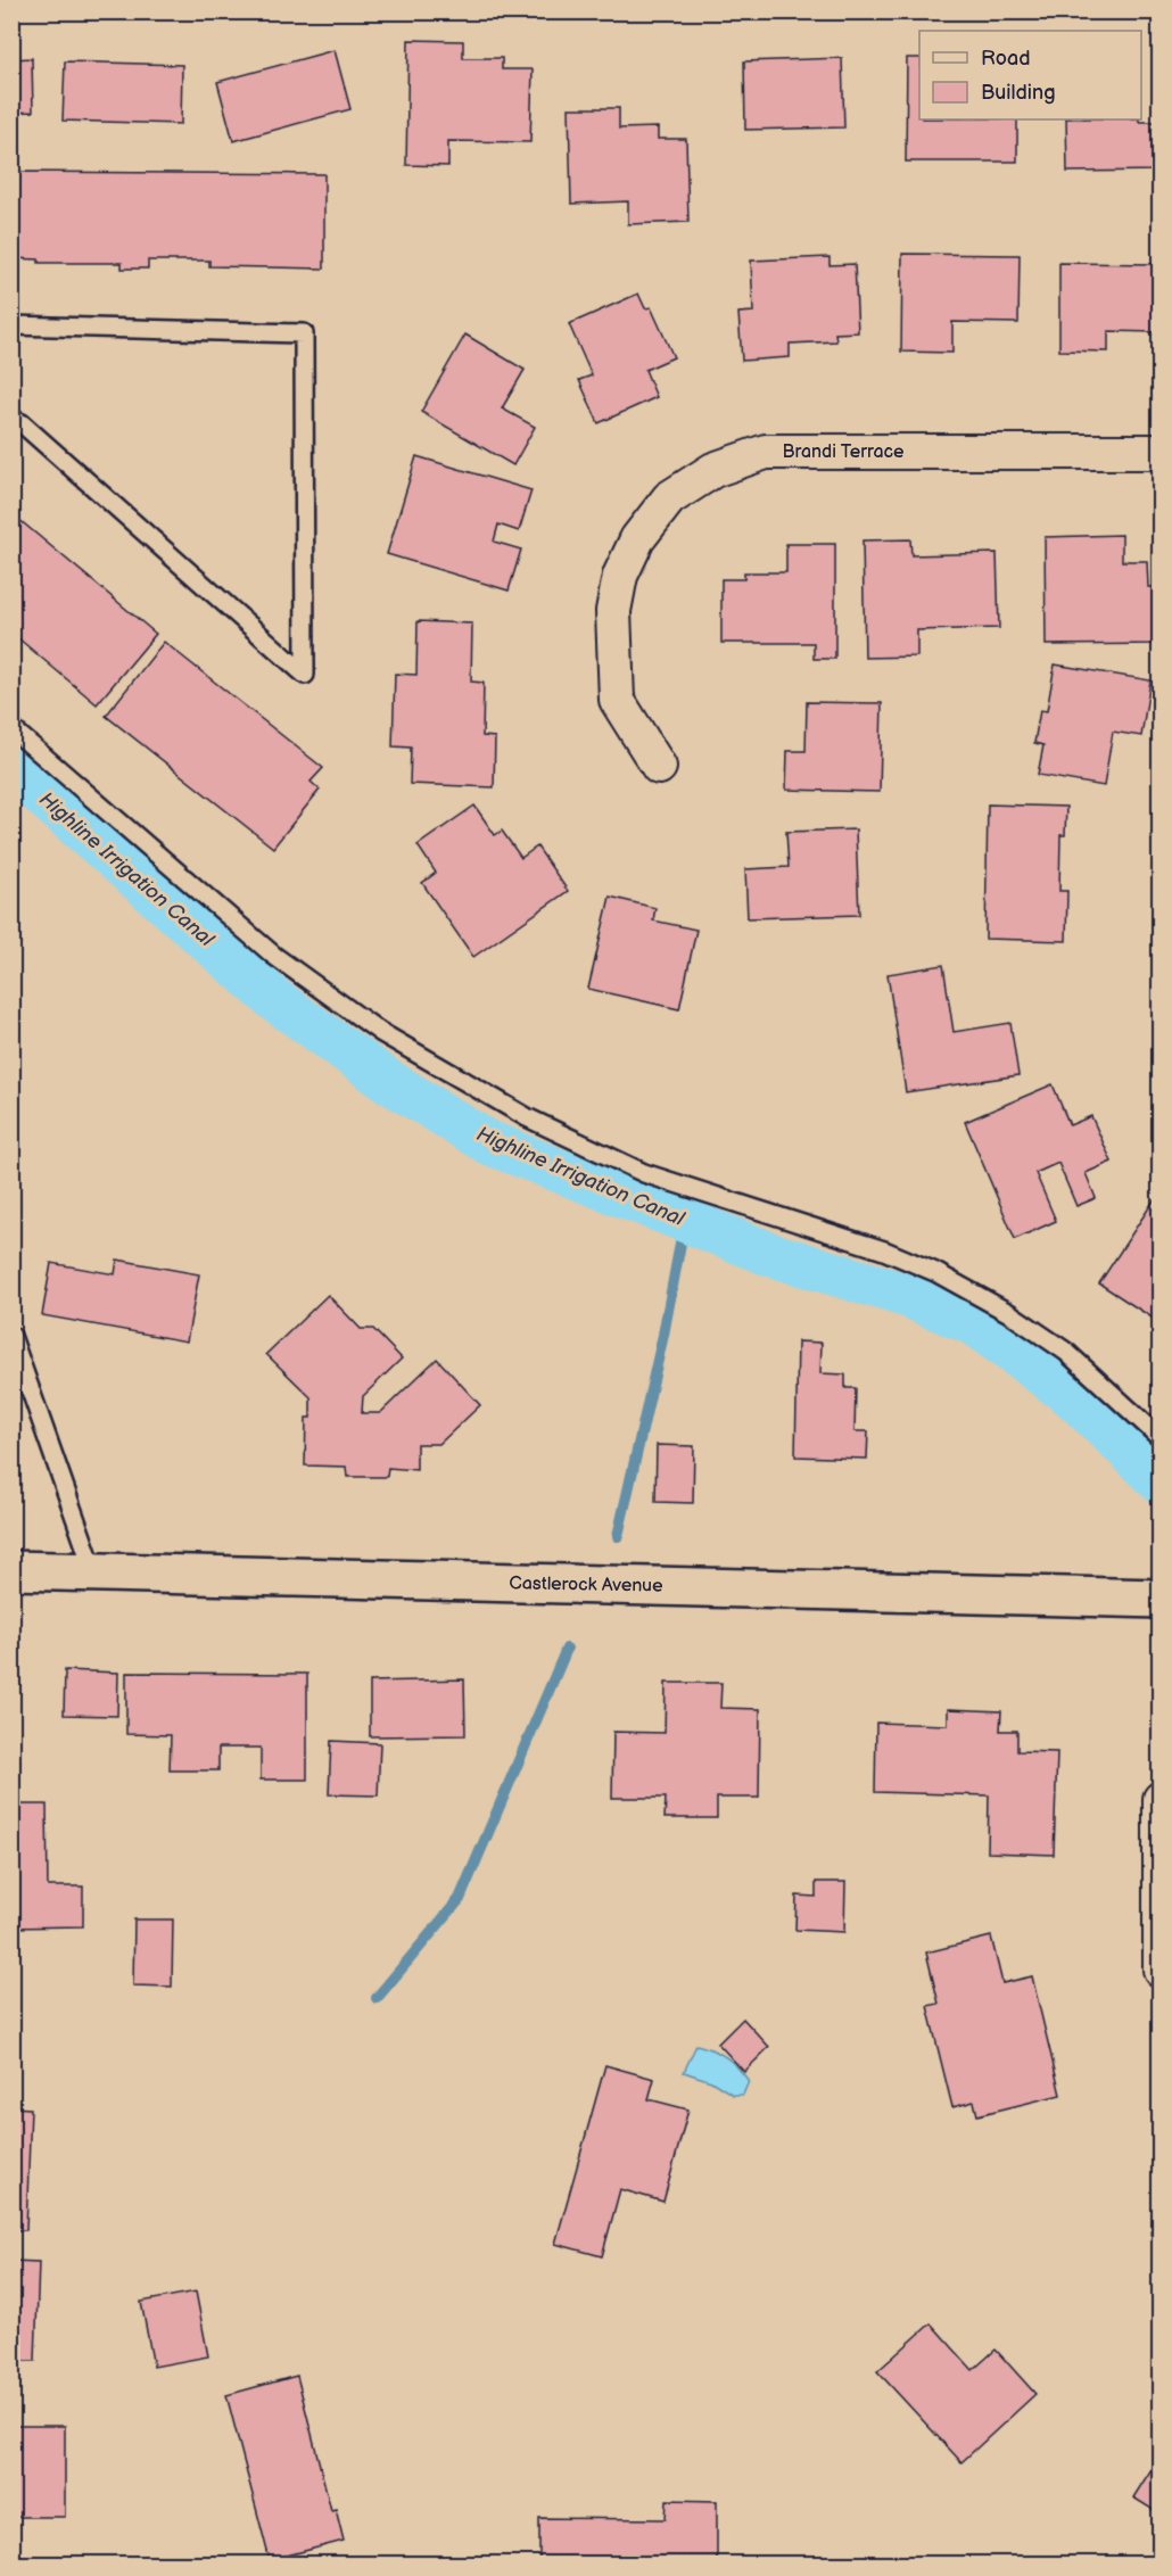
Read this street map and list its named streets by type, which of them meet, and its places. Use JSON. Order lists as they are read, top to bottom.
{
  "streets": {
    "street": ["Brandi Terrace", "Castlerock Avenue"]
  },
  "water": ["Highline Irrigation Canal"],
  "legend": ["Road", "Building"]
}
